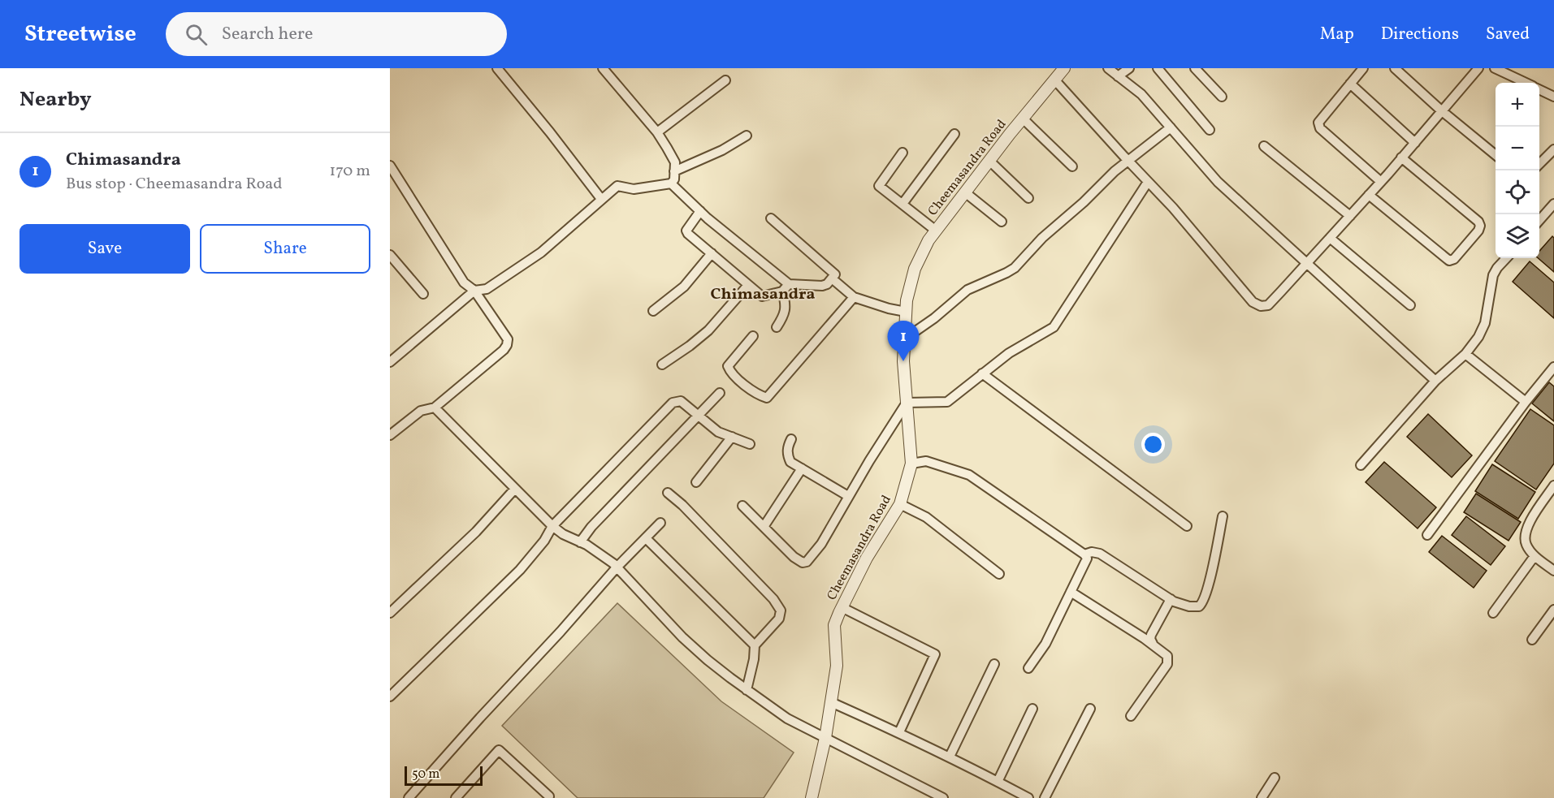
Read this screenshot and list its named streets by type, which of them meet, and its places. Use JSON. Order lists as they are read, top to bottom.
{
  "streets": {
    "street": ["Cheemasandra Road"]
  },
  "districts": ["Chimasandra"],
  "scale_bar": "50 m",
  "page": {
    "header": "Streetwise",
    "search": "Search here",
    "nav": ["Map", "Directions", "Saved"],
    "heading": "Nearby",
    "map_buttons": ["+", "−"],
    "list": [
      {
        "mark": "1",
        "name": "Chimasandra",
        "note": "Bus stop · Cheemasandra Road",
        "value": "170 m"
      }
    ],
    "buttons": ["Save", "Share"],
    "pins": "1",
    "scale": "50 m"
  }
}
